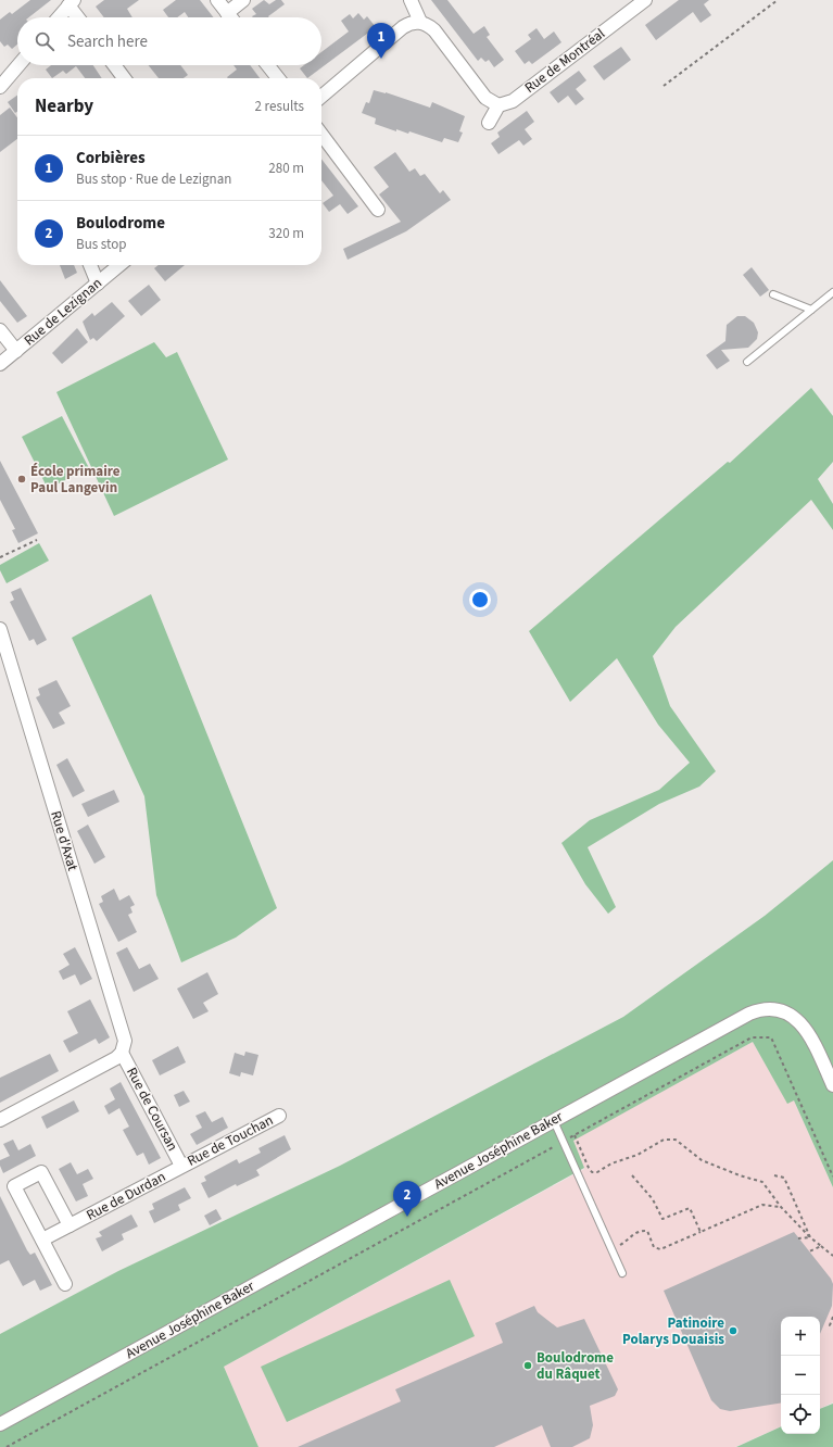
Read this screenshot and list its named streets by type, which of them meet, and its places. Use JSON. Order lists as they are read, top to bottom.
{
  "streets": {
    "street": [
      "Rue de Montréal",
      "Rue de Lezignan",
      "Rue d'Axat",
      "Rue de Coursan",
      "Rue de Touchan",
      "Avenue Joséphine Baker",
      "Rue de Durdan"
    ]
  },
  "crossings": [
    ["Rue d'Axat", "Rue de Coursan"],
    ["Rue de Coursan", "Rue de Touchan"],
    ["Rue de Coursan", "Rue de Durdan"],
    ["Rue de Touchan", "Rue de Durdan"]
  ],
  "places": ["École primaire Paul Langevin", "Patinoire Polarys Douaisis", "Boulodrome du Râquet"],
  "page": {
    "search": "Search here",
    "pins": ["1", "2"],
    "heading": ["Nearby", "2 results"],
    "list": [
      {
        "mark": "1",
        "name": "Corbières",
        "note": "Bus stop · Rue de Lezignan",
        "value": "280 m"
      },
      {
        "mark": "2",
        "name": "Boulodrome",
        "note": "Bus stop",
        "value": "320 m"
      }
    ],
    "map_buttons": ["+", "−"]
  }
}
